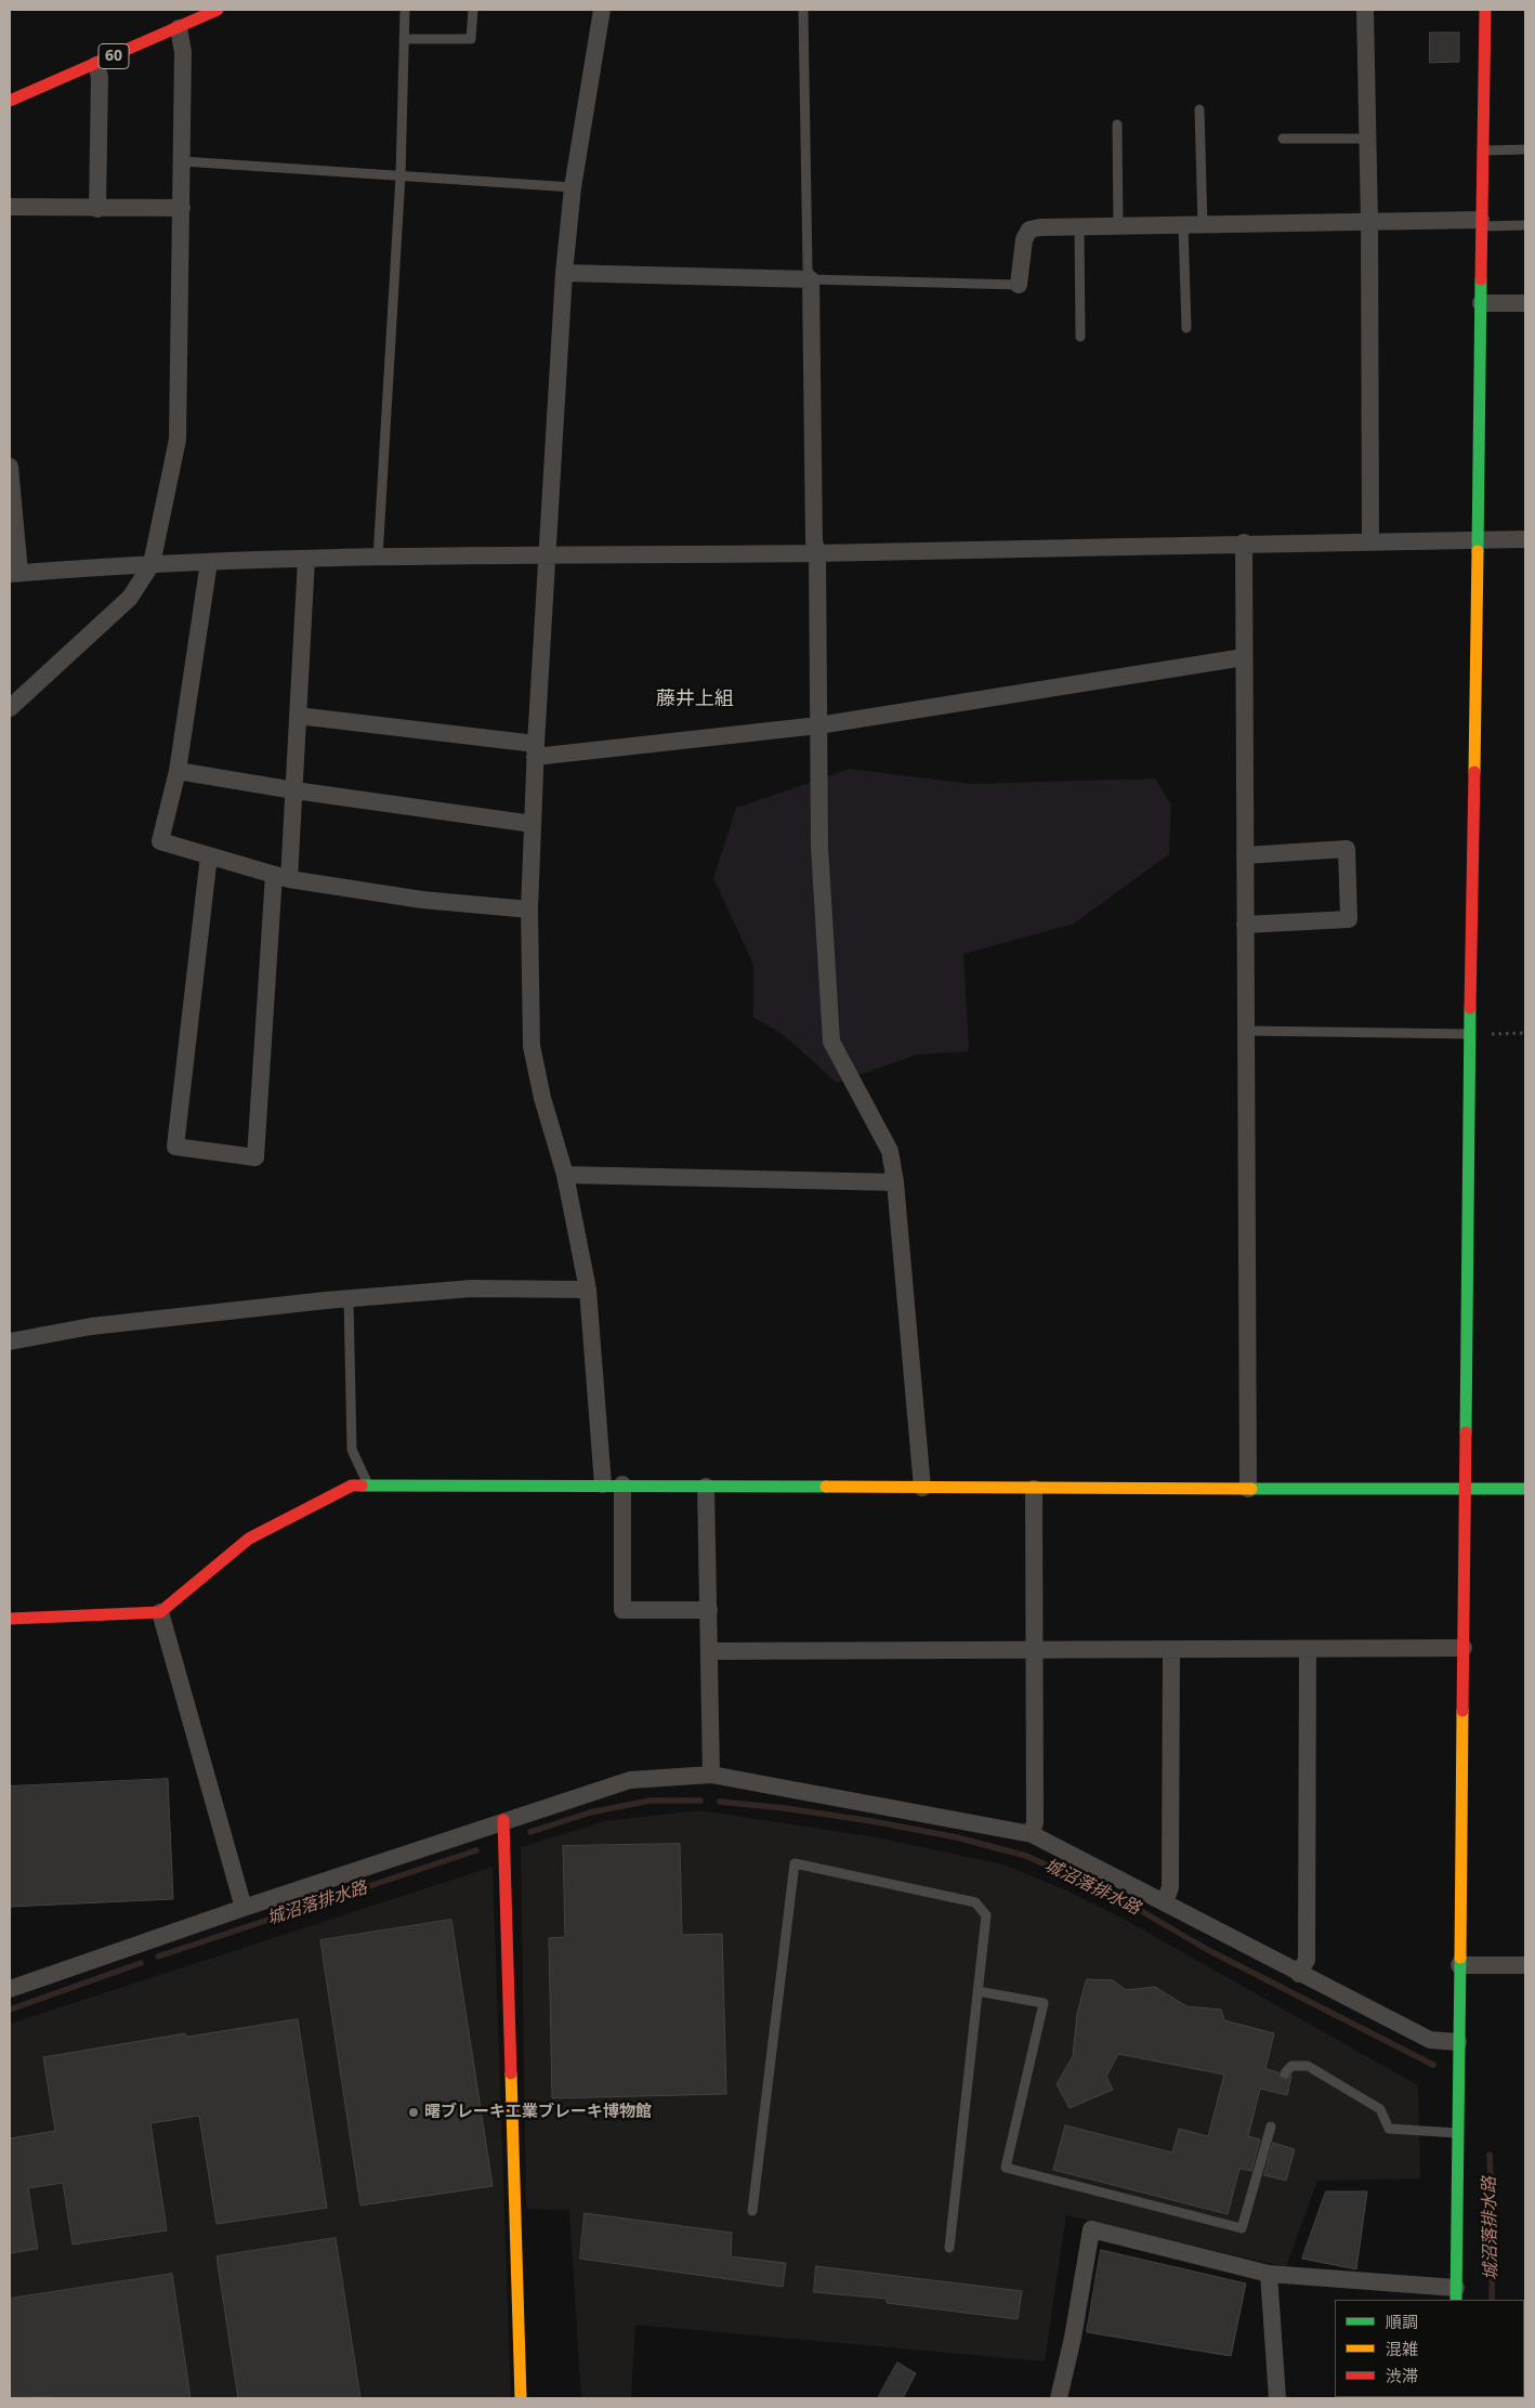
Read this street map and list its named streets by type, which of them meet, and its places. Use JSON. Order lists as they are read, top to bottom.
{
  "streets": {
    "street": ["60"]
  },
  "districts": ["藤井上組"],
  "water": ["城沼落排水路"],
  "places": ["曙ブレーキ工業ブレーキ博物館"],
  "legend": ["順調", "混雑", "渋滞"]
}
